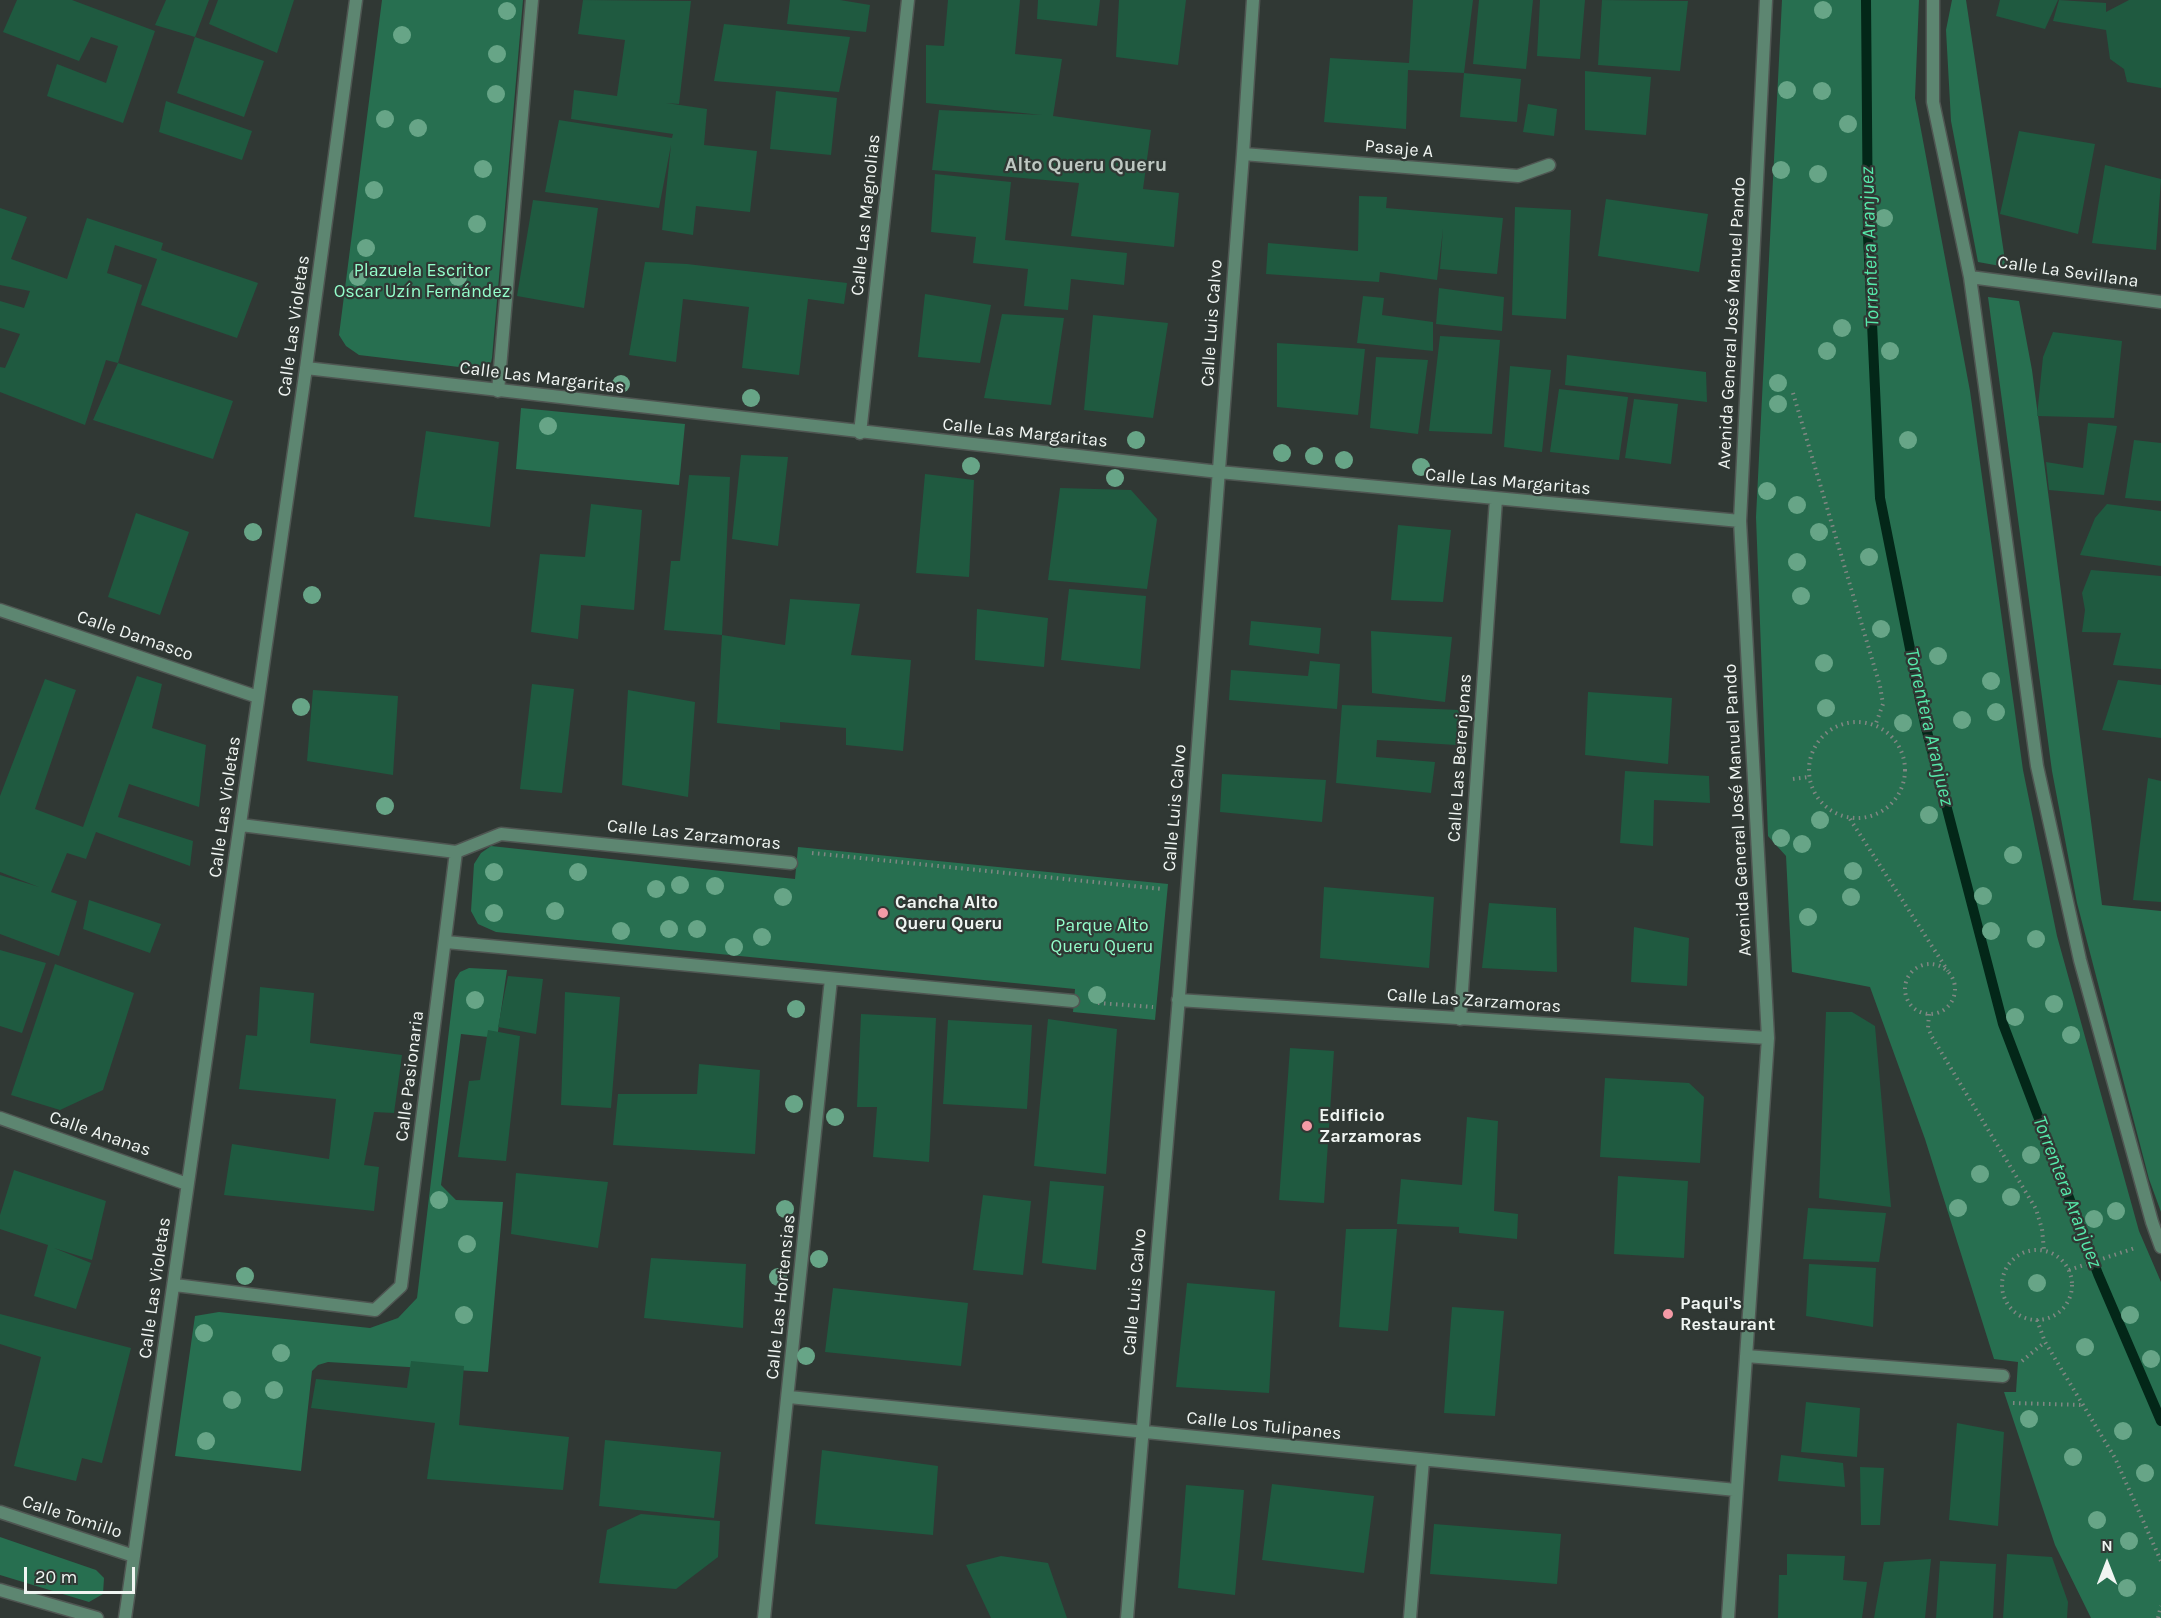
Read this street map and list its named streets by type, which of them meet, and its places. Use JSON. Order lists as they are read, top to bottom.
{
  "streets": {
    "street": [
      "Pasaje A",
      "Calle Las Magnolias",
      "Calle La Sevillana",
      "Calle Luis Calvo",
      "Avenida General José Manuel Pando",
      "Calle Las Violetas",
      "Calle Las Margaritas",
      "Calle Damasco",
      "Calle Las Berenjenas",
      "Calle Las Zarzamoras",
      "Calle Pasionaria",
      "Calle Ananas",
      "Calle Las Hortensias",
      "Calle Los Tulipanes",
      "Calle Tomillo"
    ]
  },
  "crossings": [
    ["Pasaje A", "Calle Luis Calvo"],
    ["Calle Las Magnolias", "Calle Las Margaritas"],
    ["Calle Luis Calvo", "Calle Las Margaritas"],
    ["Calle Luis Calvo", "Calle Las Zarzamoras"],
    ["Calle Luis Calvo", "Calle Los Tulipanes"],
    ["Avenida General José Manuel Pando", "Calle Las Margaritas"],
    ["Avenida General José Manuel Pando", "Calle Las Zarzamoras"],
    ["Avenida General José Manuel Pando", "Calle Los Tulipanes"],
    ["Calle Las Violetas", "Calle Las Margaritas"],
    ["Calle Las Violetas", "Calle Damasco"],
    ["Calle Las Violetas", "Calle Pasionaria"],
    ["Calle Las Violetas", "Calle Ananas"],
    ["Calle Las Violetas", "Calle Tomillo"],
    ["Calle Las Margaritas", "Calle Las Berenjenas"],
    ["Calle Las Berenjenas", "Calle Las Zarzamoras"],
    ["Calle Las Zarzamoras", "Calle Pasionaria"],
    ["Calle Las Hortensias", "Calle Los Tulipanes"]
  ],
  "districts": ["Alto Queru Queru"],
  "water": ["Torrentera Aranjuez"],
  "parks": ["Plazuela Escritor Oscar Uzín Fernández", "Parque Alto Queru Queru"],
  "places": ["Cancha Alto Queru Queru", "Edificio Zarzamoras", "Paqui's Restaurant"],
  "scale_bar": "20 m",
  "north": "top"
}
